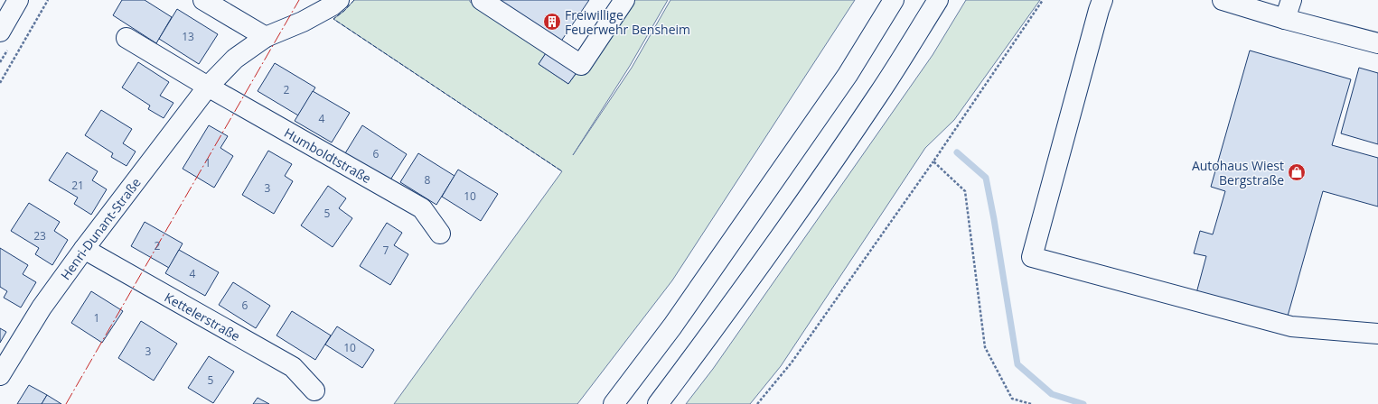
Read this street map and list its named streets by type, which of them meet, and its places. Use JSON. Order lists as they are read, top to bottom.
{
  "streets": {
    "main road": ["Humboldtstraße", "Henri-Dunant-Straße", "Kettelerstraße"]
  },
  "crossings": [
    ["Humboldtstraße", "Henri-Dunant-Straße"],
    ["Henri-Dunant-Straße", "Kettelerstraße"]
  ],
  "places": {
    "building": ["Freiwillige Feuerwehr Bensheim"],
    "shop": ["Autohaus Wiest Bergstraße"]
  },
  "house_numbers": [
    "13",
    "2",
    "4",
    "6",
    "1",
    "8",
    "21",
    "3",
    "10",
    "5",
    "23",
    "2",
    "7",
    "4",
    "6",
    "1",
    "10",
    "3",
    "5"
  ]
}
